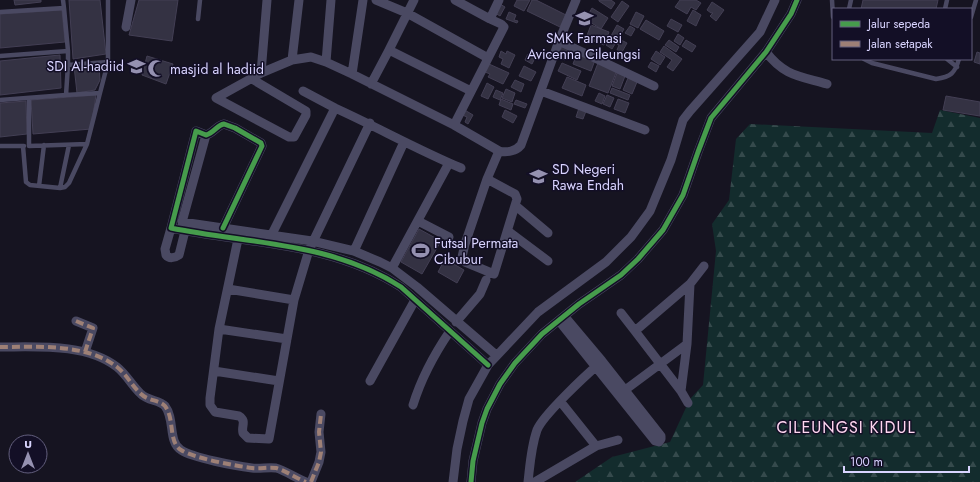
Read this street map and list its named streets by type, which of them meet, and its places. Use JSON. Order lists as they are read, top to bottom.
{
  "districts": ["CILEUNGSI KIDUL"],
  "places": {
    "school or university": ["SMK Farmasi Avicenna Cileungsi", "SDI Al-hadiid", "SD Negeri Rawa Endah"],
    "mosque": ["masjid al hadiid"],
    "sports": ["Futsal Permata Cibubur"]
  },
  "legend": ["Jalur sepeda", "Jalan setapak"],
  "scale_bar": "100 m",
  "north": "top"
}
